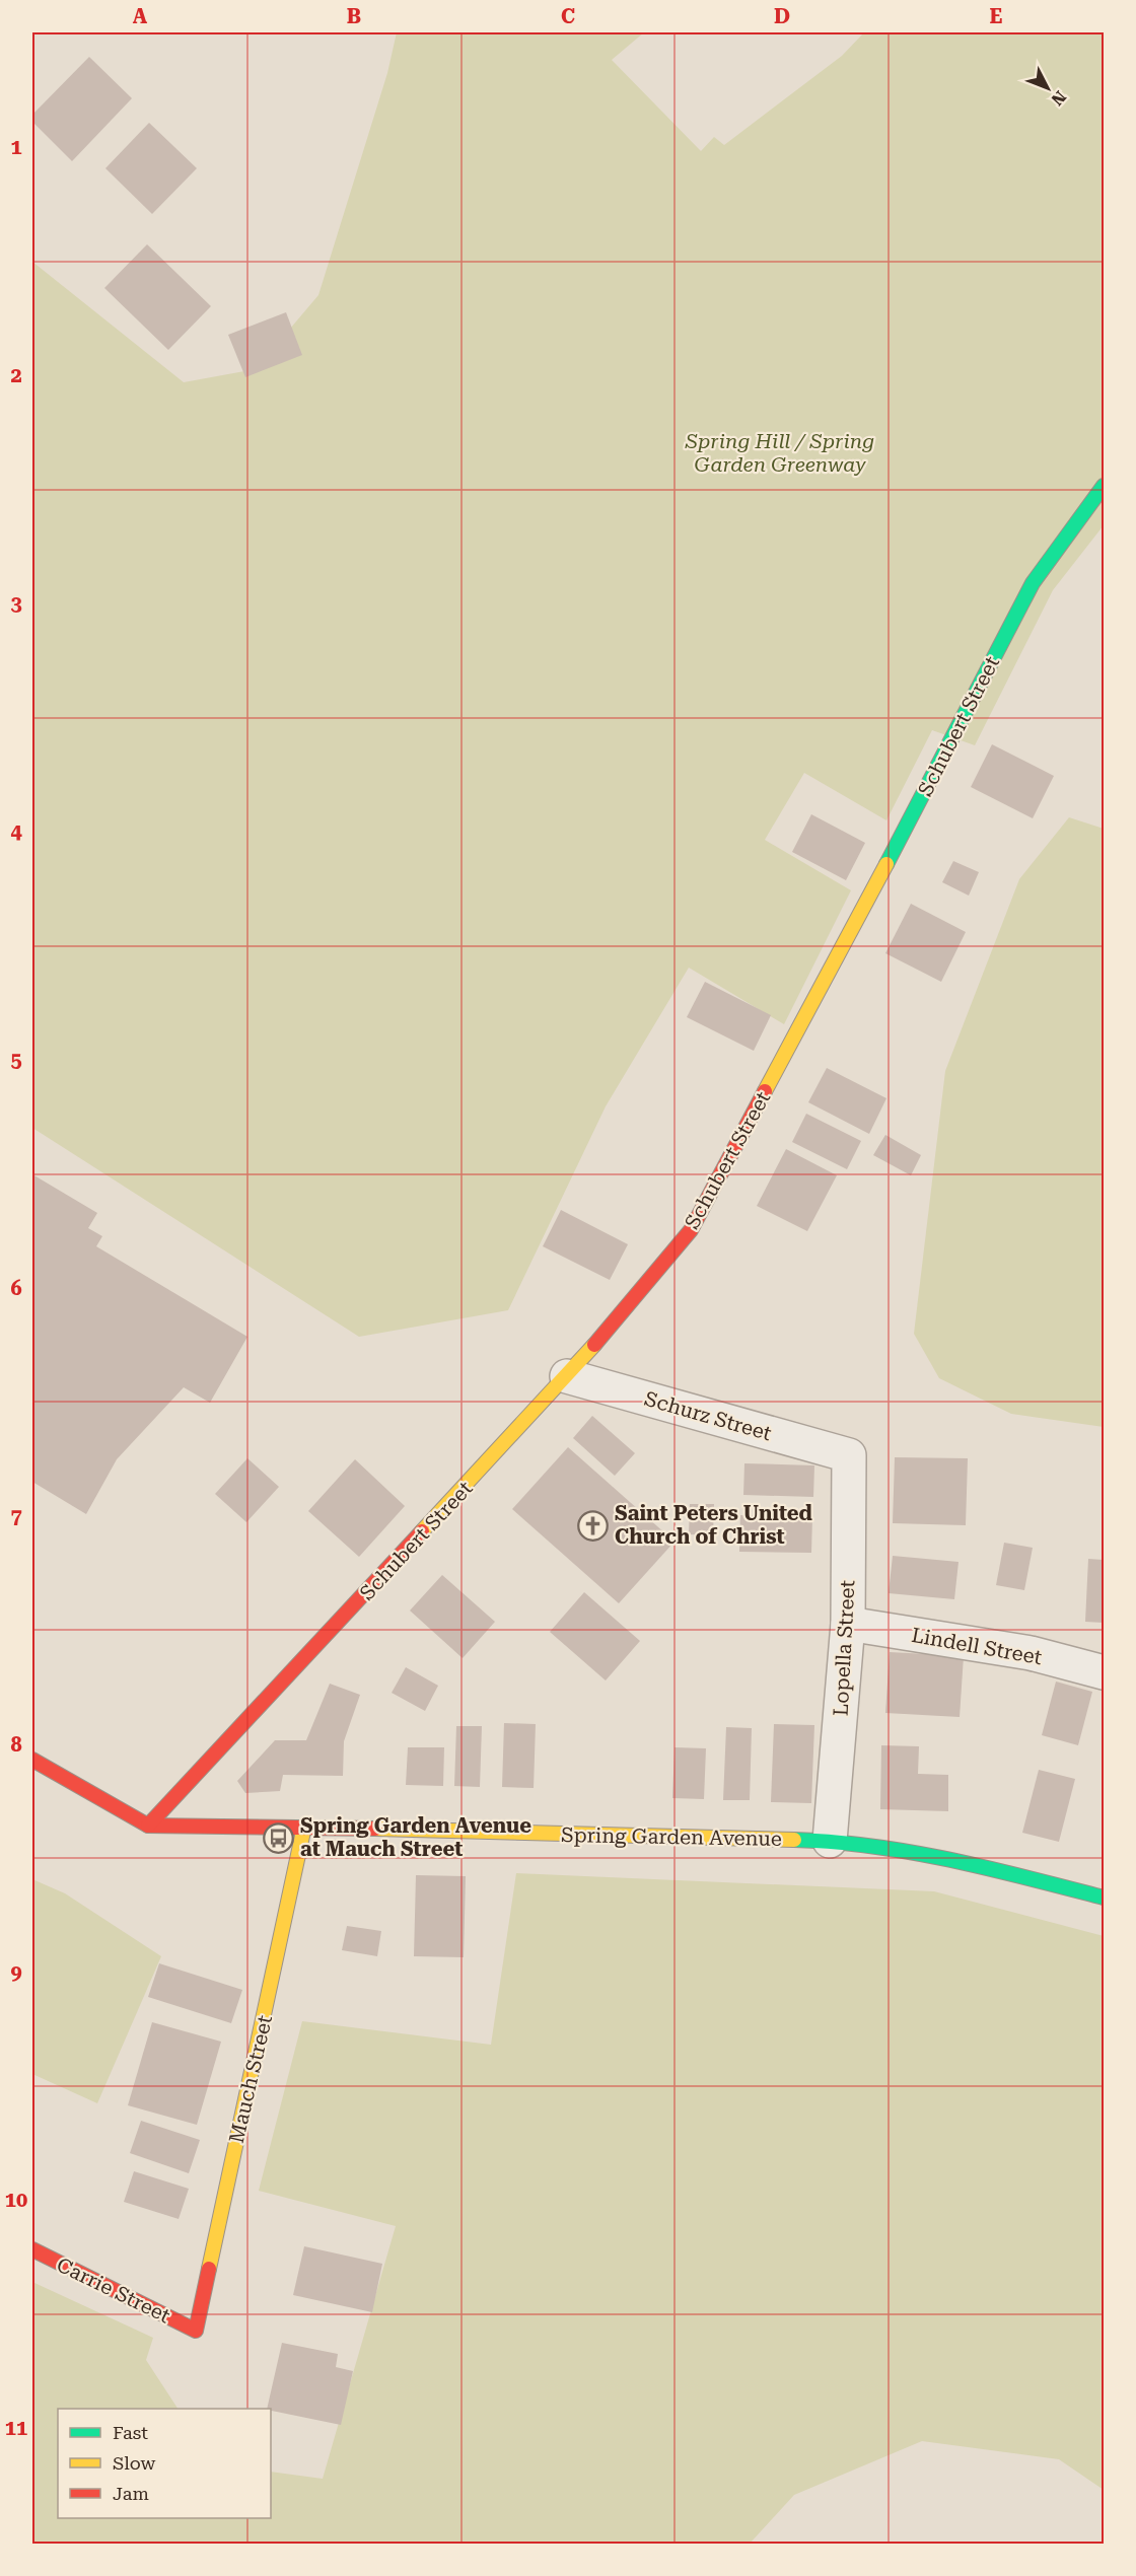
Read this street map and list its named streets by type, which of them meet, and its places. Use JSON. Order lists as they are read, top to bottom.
{
  "streets": {
    "street": [
      "Schubert Street",
      "Schurz Street",
      "Lindell Street",
      "Lopella Street",
      "Spring Garden Avenue",
      "Mauch Street",
      "Carrie Street"
    ]
  },
  "crossings": [
    ["Schubert Street", "Schurz Street"],
    ["Schubert Street", "Spring Garden Avenue"],
    ["Schurz Street", "Lopella Street"],
    ["Lindell Street", "Lopella Street"],
    ["Lopella Street", "Spring Garden Avenue"],
    ["Spring Garden Avenue", "Mauch Street"],
    ["Mauch Street", "Carrie Street"]
  ],
  "parks": ["Spring Hill / Spring Garden Greenway"],
  "places": {
    "church": ["Saint Peters United Church of Christ"],
    "bus stop": ["Spring Garden Avenue at Mauch Street"]
  },
  "legend": ["Fast", "Slow", "Jam"],
  "north": "bottom right",
  "grid": {
    "columns": [
      "A",
      "B",
      "C",
      "D",
      "E"
    ],
    "rows": [
      "1",
      "2",
      "3",
      "4",
      "5",
      "6",
      "7",
      "8",
      "9",
      "10",
      "11"
    ]
  }
}
